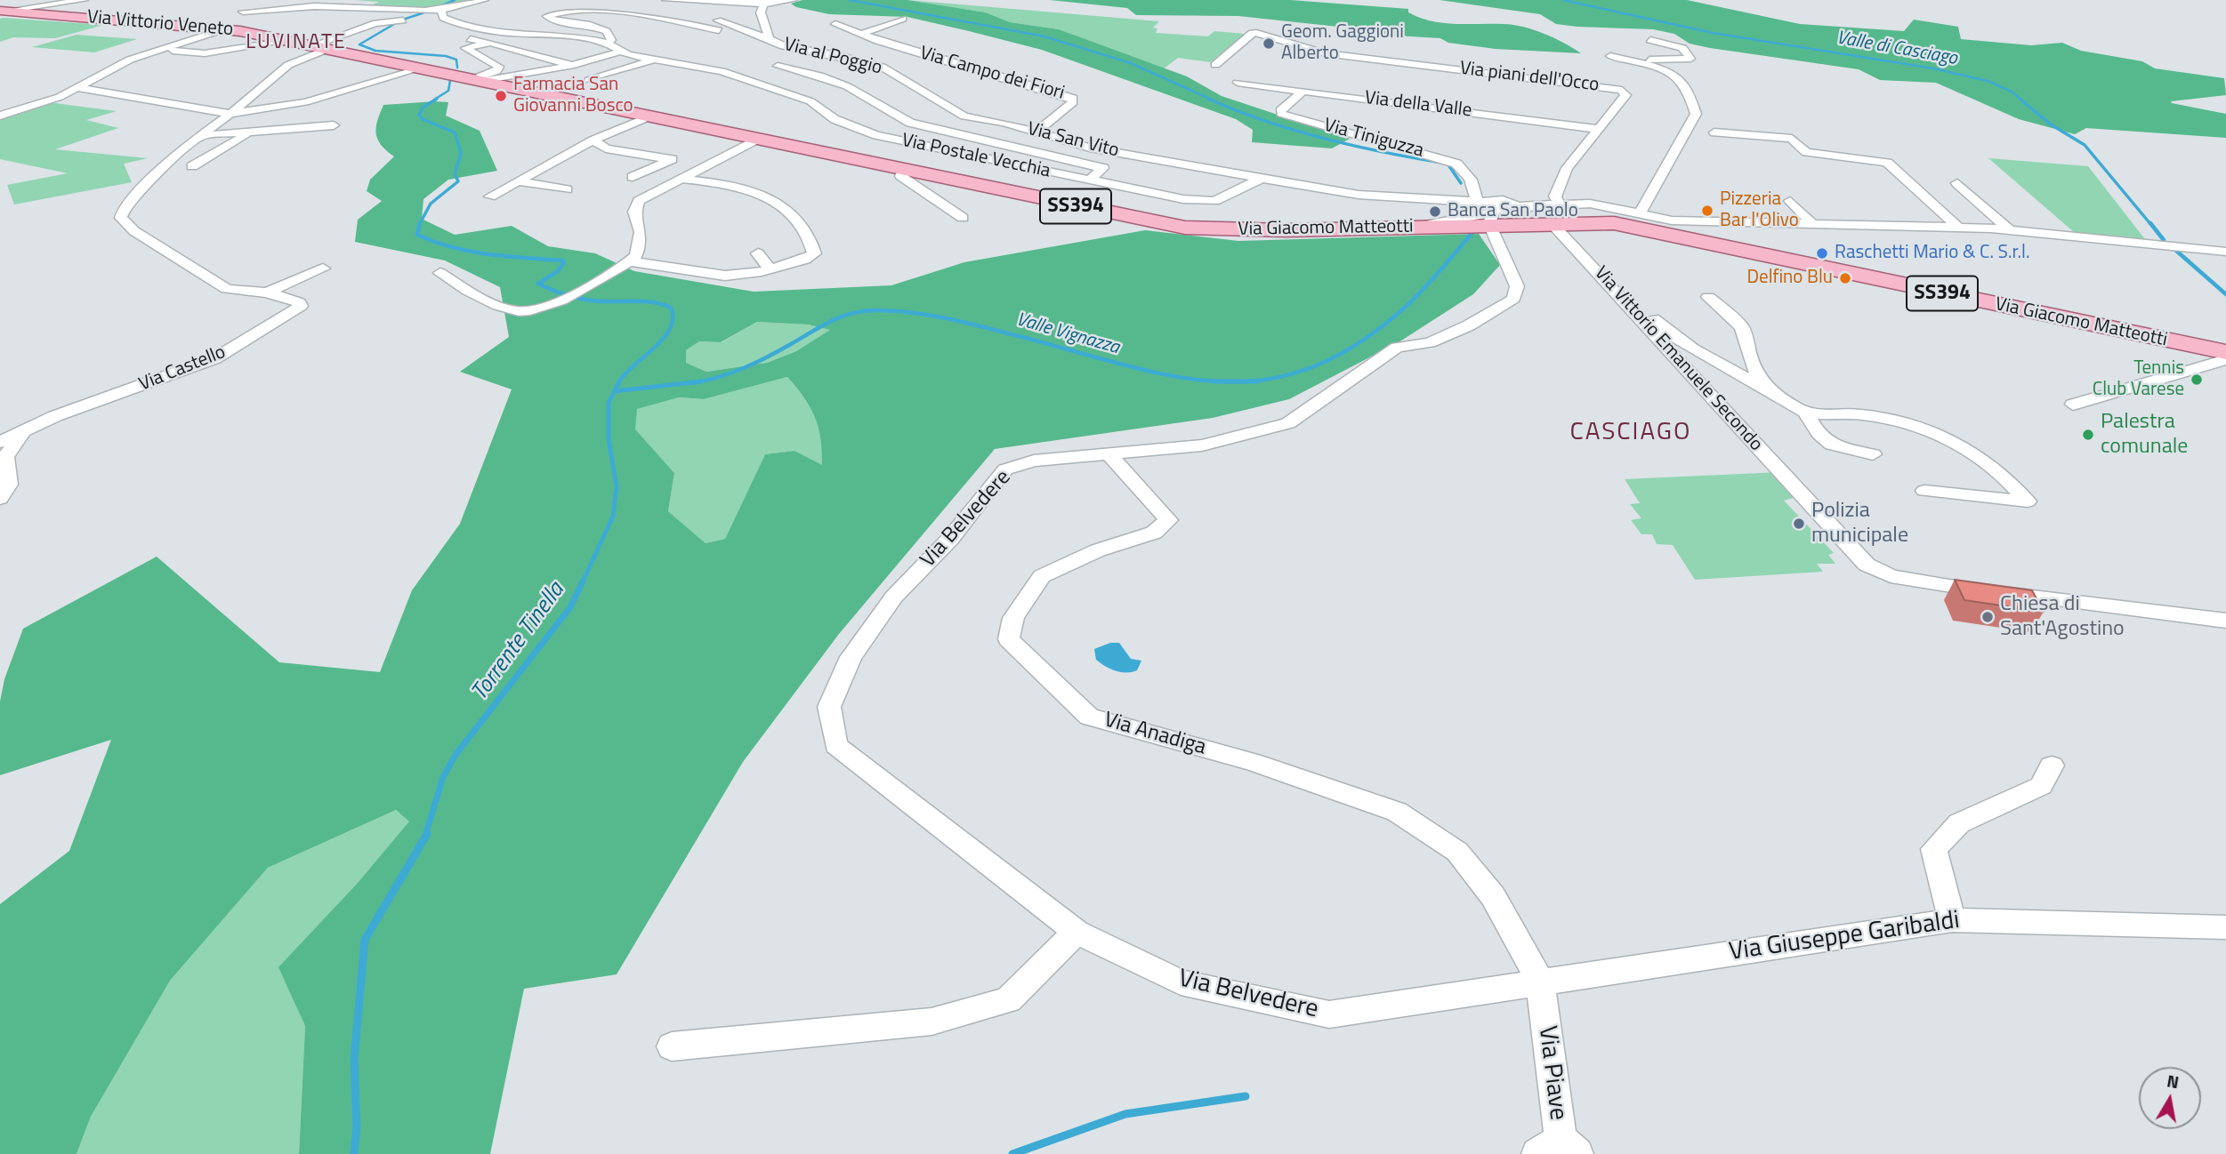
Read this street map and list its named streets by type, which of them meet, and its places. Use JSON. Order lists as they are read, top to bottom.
{
  "streets": {
    "main road": ["Via Vittorio Veneto", "SS394", "Via Giacomo Matteotti"],
    "street": [
      "Via al Poggio",
      "Via Campo dei Fiori",
      "Via piani dell'Occo",
      "Via della Valle",
      "Via Tiniguzza",
      "Via San Vito",
      "Via Postale Vecchia",
      "Via Vittorio Emanuele Secondo",
      "Via Castello",
      "Via Belvedere",
      "Via Anadiga",
      "Via Giuseppe Garibaldi",
      "Via Piave"
    ]
  },
  "crossings": [
    ["Via Vittorio Veneto", "Via Giacomo Matteotti"],
    ["Via Vittorio Veneto", "Via Castello"],
    ["Via al Poggio", "Via San Vito"],
    ["Via Campo dei Fiori", "Via San Vito"],
    ["Via piani dell'Occo", "Via della Valle"],
    ["Via piani dell'Occo", "Via Giacomo Matteotti"],
    ["Via piani dell'Occo", "Via Vittorio Emanuele Secondo"],
    ["Via della Valle", "Via Tiniguzza"],
    ["Via San Vito", "Via Postale Vecchia"],
    ["Via Giacomo Matteotti", "Via Vittorio Emanuele Secondo"],
    ["Via Giacomo Matteotti", "Via Belvedere"],
    ["Via Belvedere", "Via Anadiga"],
    ["Via Belvedere", "Via Giuseppe Garibaldi"],
    ["Via Belvedere", "Via Piave"],
    ["Via Anadiga", "Via Giuseppe Garibaldi"],
    ["Via Anadiga", "Via Piave"],
    ["Via Giuseppe Garibaldi", "Via Piave"]
  ],
  "districts": ["LUVINATE", "CASCIAGO"],
  "water": ["Valle di Casciago", "Valle Vignazza", "Torrente Tinella"],
  "places": [
    "Geom. Gaggioni Alberto",
    "Farmacia San Giovanni Bosco",
    "Pizzeria Bar l'Olivo",
    "Banca San Paolo",
    "Raschetti Mario & C. S.r.l.",
    "Delfino Blu",
    "Tennis Club Varese",
    "Palestra comunale",
    "Polizia municipale",
    "Chiesa di Sant'Agostino"
  ],
  "north": "top"
}
